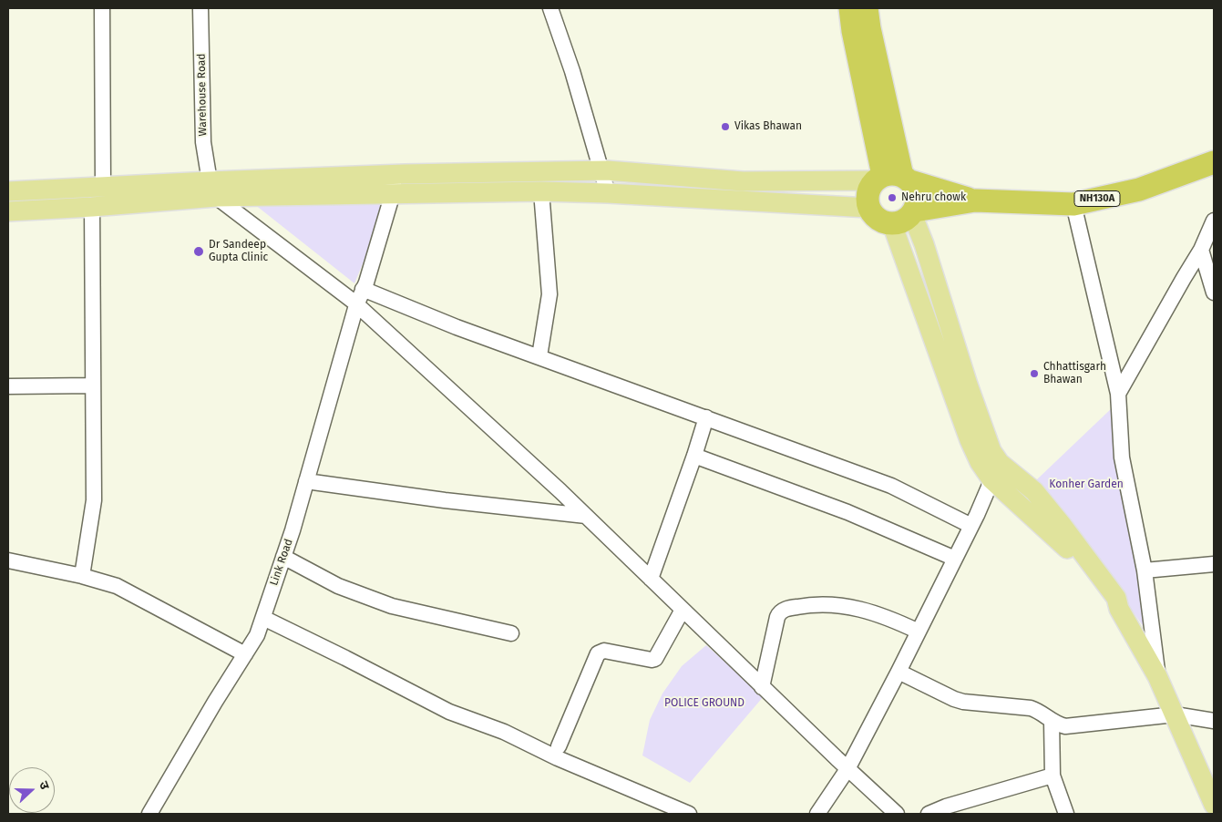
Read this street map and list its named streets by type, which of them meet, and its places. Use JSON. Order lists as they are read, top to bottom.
{
  "streets": {
    "highway": ["NH130A"],
    "street": ["Warehouse Road", "Link Road"]
  },
  "parks": ["Konher Garden", "POLICE GROUND"],
  "places": [
    "Vikas Bhawan",
    "Nehru chowk",
    "Dr Sandeep Gupta Clinic",
    "Chhattisgarh Bhawan"
  ],
  "north": "right"
}
